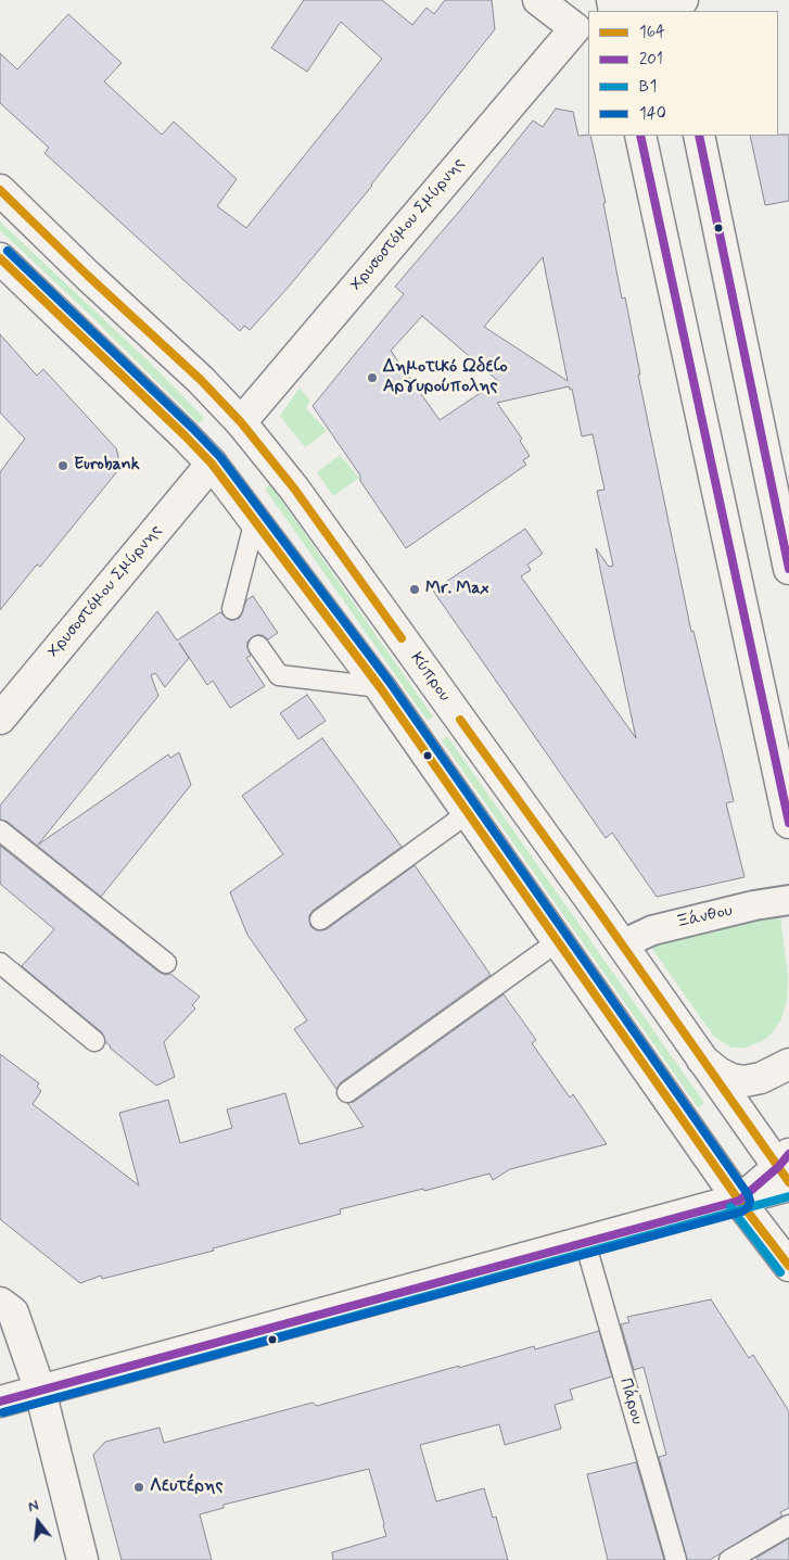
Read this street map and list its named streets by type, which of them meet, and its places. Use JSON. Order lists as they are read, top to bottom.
{
  "streets": {
    "main road": ["Χρυσοστόμου Σμύρνης", "Κύπρου"],
    "street": ["Ξάνθου"],
    "lane": ["Πάρου"]
  },
  "crossings": [
    ["Χρυσοστόμου Σμύρνης", "Κύπρου"],
    ["Κύπρου", "Ξάνθου"]
  ],
  "places": [
    "Δημοτικό Ωδείο Αργυρούπολης",
    "Eurobank",
    "Mr. Max",
    "Λευτέρης"
  ],
  "lines": [
    "transit line 201",
    "transit line 164",
    "transit line 140",
    "transit line Β1"
  ],
  "legend": [
    "164",
    "201",
    "Β1",
    "140"
  ],
  "north": "top"
}
